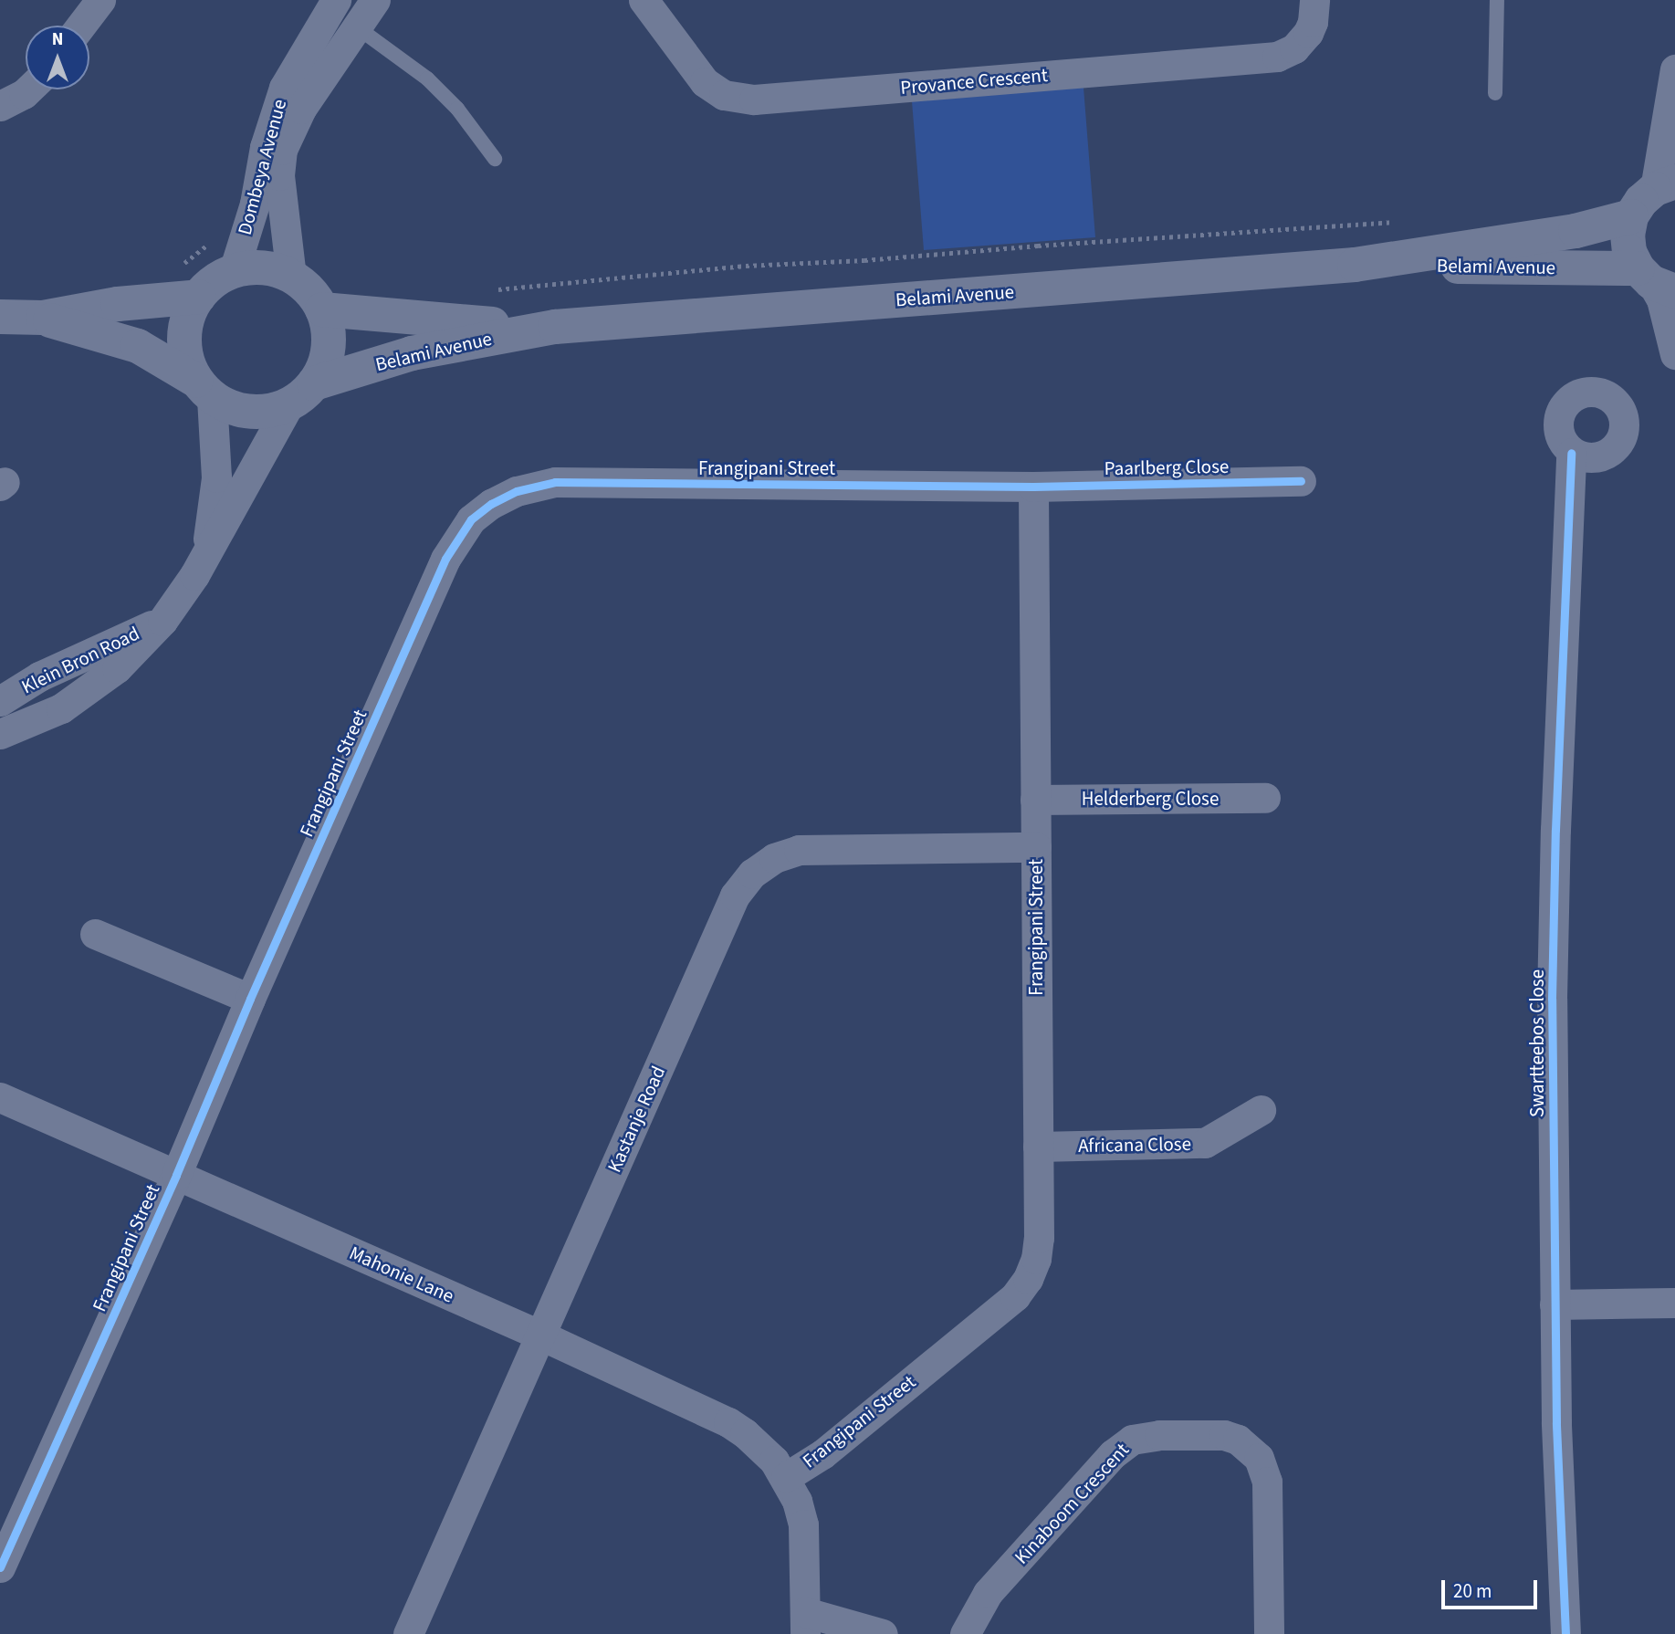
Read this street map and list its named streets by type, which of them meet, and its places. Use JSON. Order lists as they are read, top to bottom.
{
  "streets": {
    "street": [
      "Provance Crescent",
      "Dombeya Avenue",
      "Belami Avenue",
      "Paarlberg Close",
      "Frangipani Street",
      "Klein Bron Road",
      "Helderberg Close",
      "Swartteebos Close",
      "Kastanje Road",
      "Africana Close",
      "Mahonie Lane",
      "Kinaboom Crescent"
    ]
  },
  "crossings": [
    ["Dombeya Avenue", "Belami Avenue"],
    ["Dombeya Avenue", "Klein Bron Road"],
    ["Belami Avenue", "Klein Bron Road"],
    ["Paarlberg Close", "Frangipani Street"],
    ["Frangipani Street", "Helderberg Close"],
    ["Frangipani Street", "Kastanje Road"],
    ["Frangipani Street", "Africana Close"],
    ["Frangipani Street", "Mahonie Lane"],
    ["Kastanje Road", "Mahonie Lane"]
  ],
  "scale_bar": "20 m",
  "north": "top"
}
